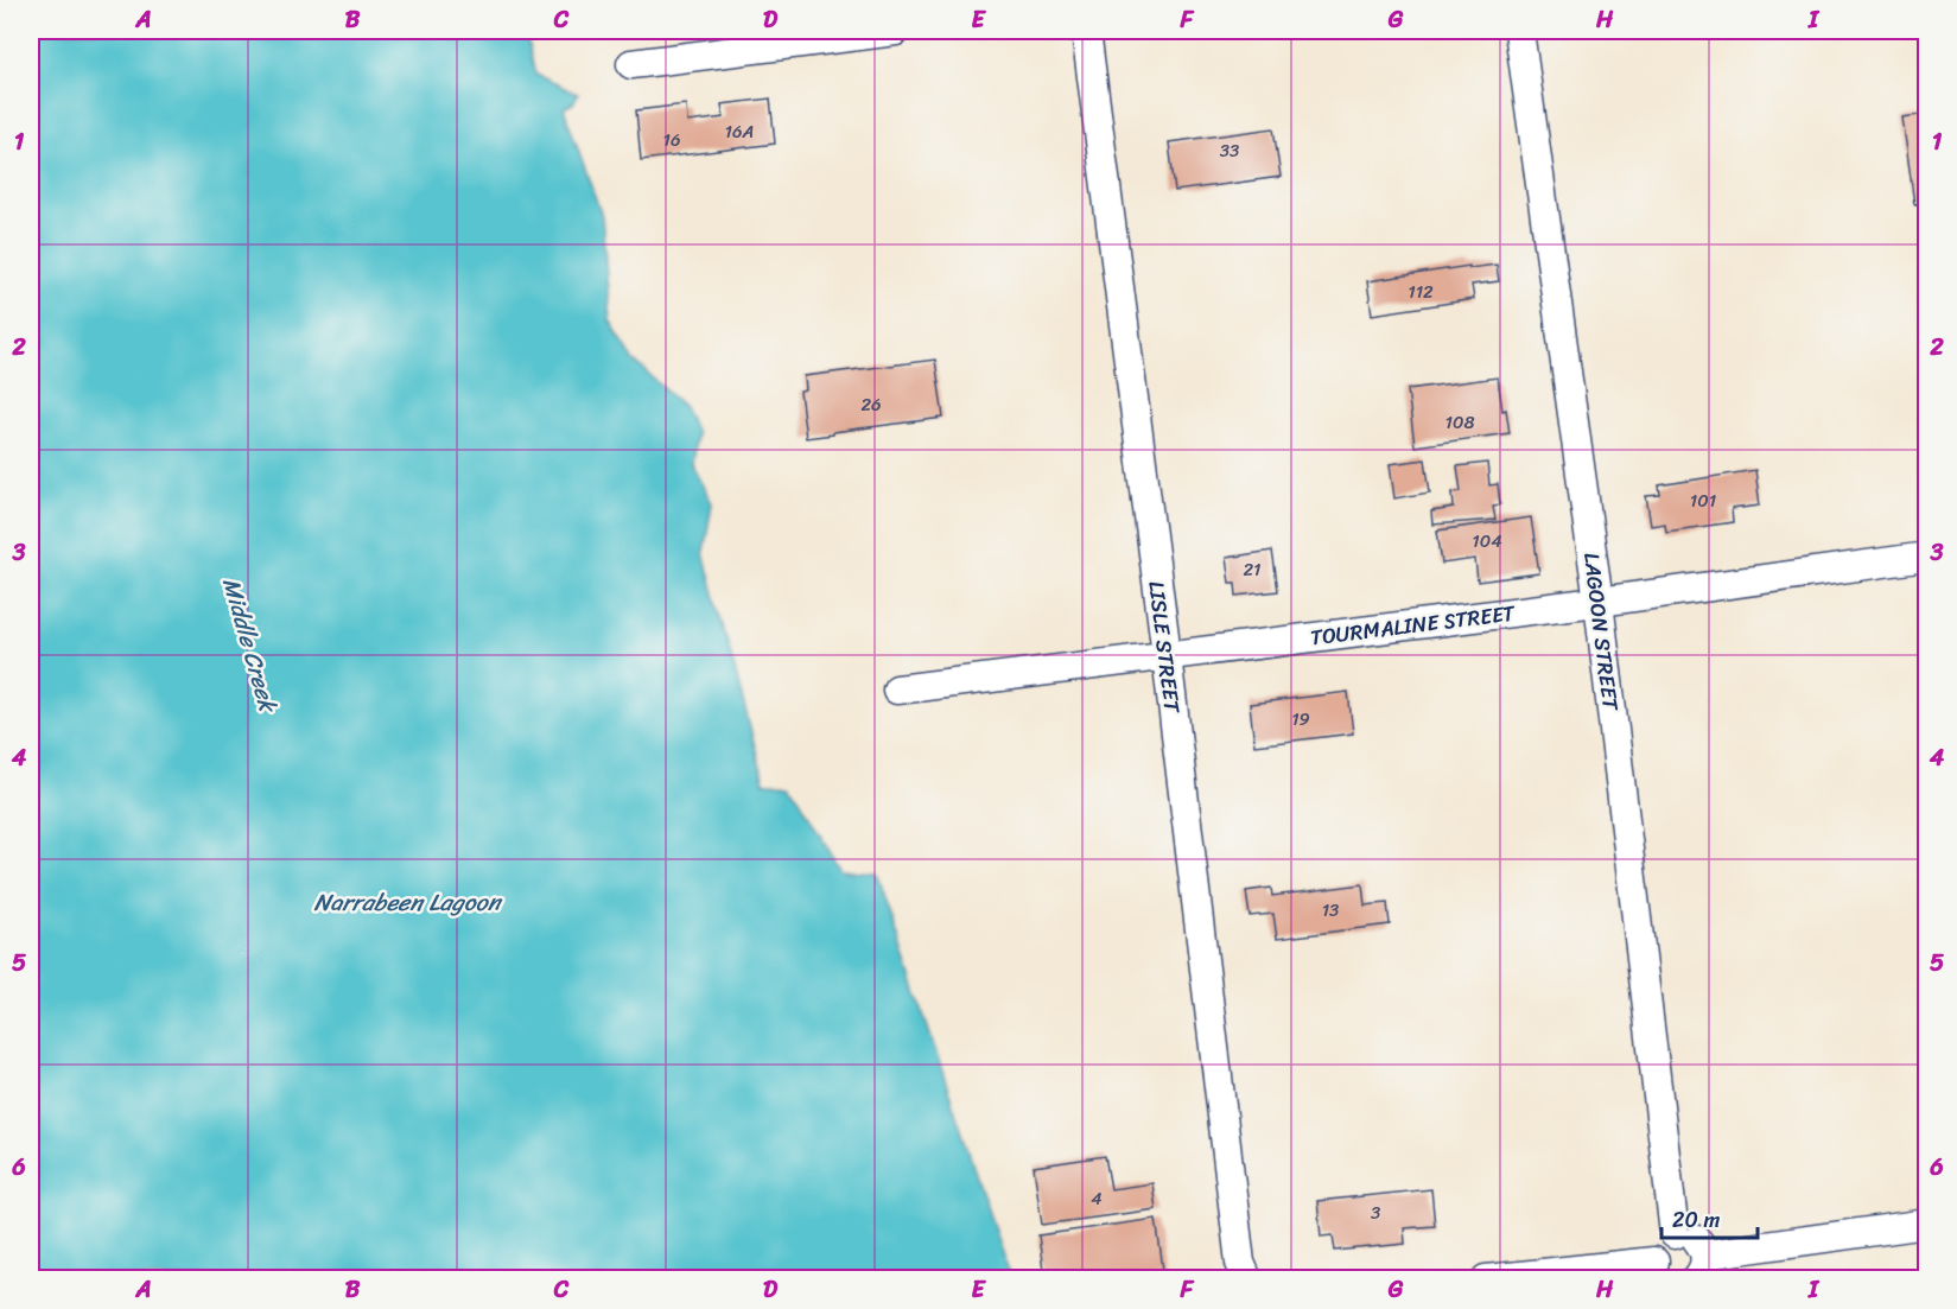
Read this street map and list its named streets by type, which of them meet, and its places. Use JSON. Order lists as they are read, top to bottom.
{
  "streets": {
    "street": ["TOURMALINE STREET", "LAGOON STREET", "LISLE STREET"]
  },
  "crossings": [
    ["TOURMALINE STREET", "LAGOON STREET"],
    ["TOURMALINE STREET", "LISLE STREET"]
  ],
  "water": ["Middle Creek", "Narrabeen Lagoon"],
  "house_numbers": [
    "16A",
    "16",
    "33",
    "112",
    "26",
    "108",
    "101",
    "104",
    "21",
    "19",
    "13",
    "4",
    "3"
  ],
  "scale_bar": "20 m",
  "grid": {
    "columns": [
      "A",
      "B",
      "C",
      "D",
      "E",
      "F",
      "G",
      "H",
      "I"
    ],
    "rows": [
      "1",
      "2",
      "3",
      "4",
      "5",
      "6"
    ]
  }
}
